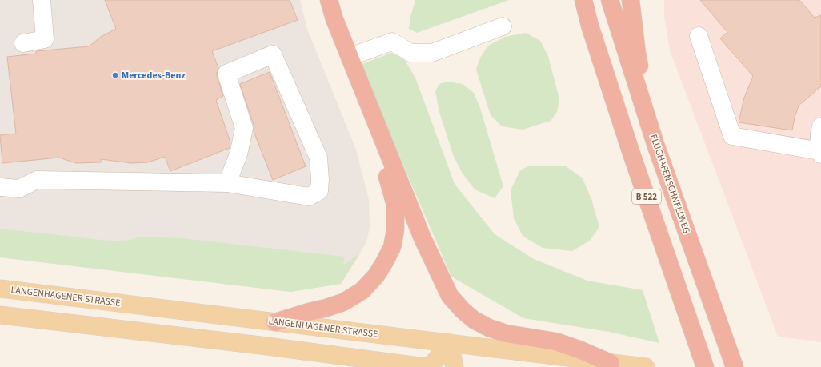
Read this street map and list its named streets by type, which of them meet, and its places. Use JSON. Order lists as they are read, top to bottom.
{
  "streets": {
    "highway": ["FLUGHAFENSCHNELLWEG", "B 522"],
    "main road": ["LANGENHAGENER STRASSE"]
  },
  "places": ["Mercedes-Benz"]
}
